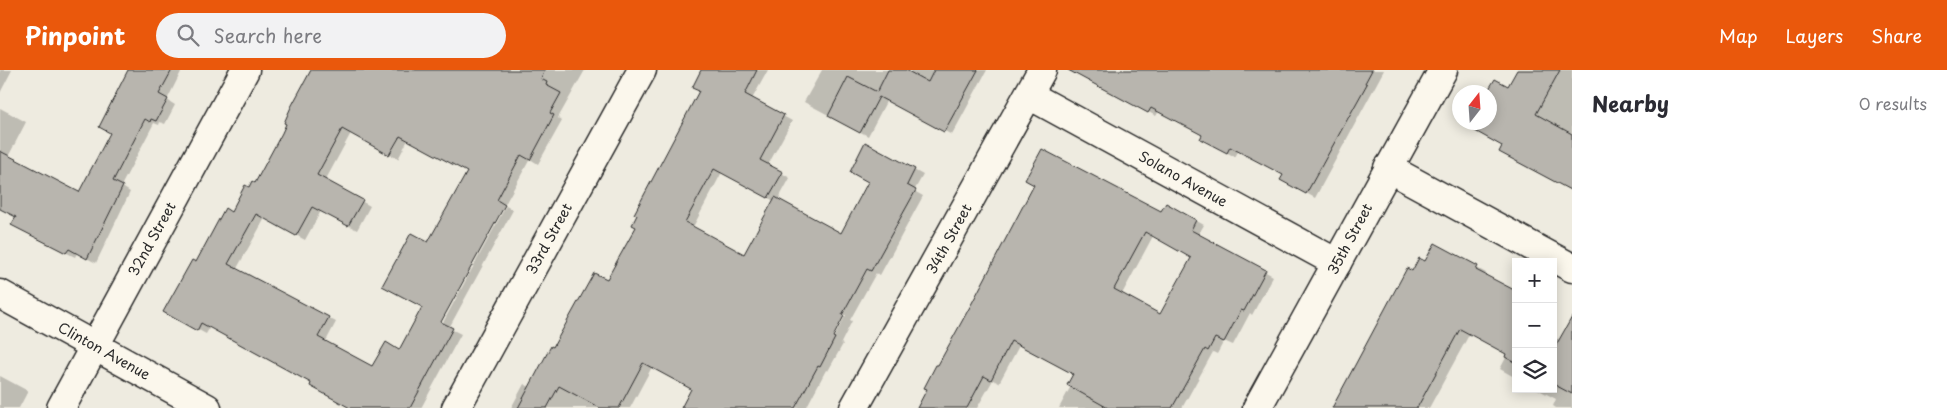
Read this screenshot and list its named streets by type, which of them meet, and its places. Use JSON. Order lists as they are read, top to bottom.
{
  "streets": {
    "street": [
      "Solano Avenue",
      "32nd Street",
      "33rd Street",
      "34th Street",
      "35th Street",
      "Clinton Avenue"
    ]
  },
  "crossings": [
    ["Solano Avenue", "34th Street"],
    ["Solano Avenue", "35th Street"],
    ["32nd Street", "Clinton Avenue"]
  ],
  "north": "top",
  "page": {
    "header": "Pinpoint",
    "search": "Search here",
    "nav": ["Map", "Layers", "Share"],
    "heading": ["Nearby", "0 results"],
    "map_buttons": ["+", "−"]
  }
}
